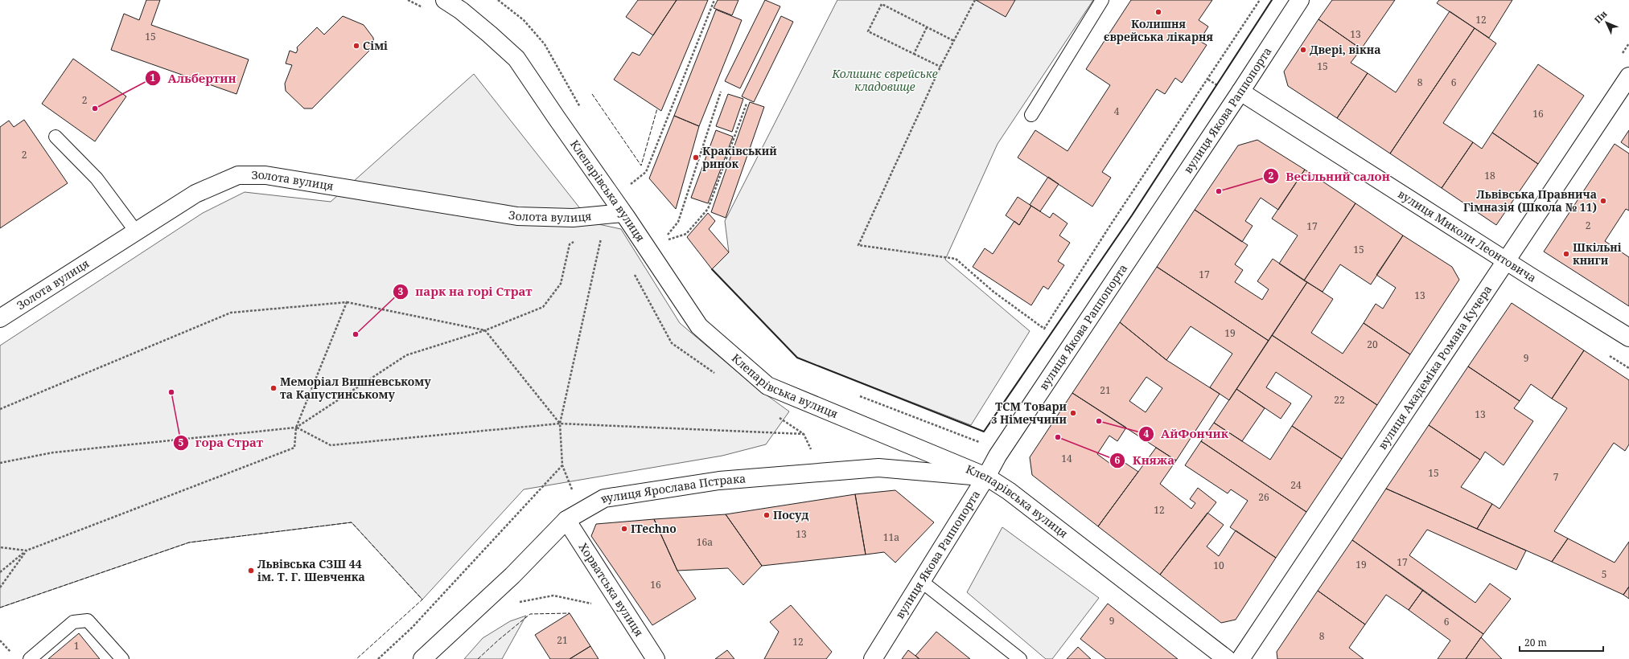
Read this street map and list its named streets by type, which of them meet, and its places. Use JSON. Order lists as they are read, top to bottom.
{
  "streets": {
    "street": [
      "вулиця Якова Раппопорта",
      "Золота вулиця",
      "Клепарівська вулиця",
      "вулиця Миколи Леонтовича",
      "вулиця Академіка Романа Кучера",
      "вулиця Ярослава Пстрака",
      "Хорватська вулиця"
    ]
  },
  "crossings": [
    ["вулиця Якова Раппопорта", "Клепарівська вулиця"],
    ["вулиця Якова Раппопорта", "вулиця Миколи Леонтовича"],
    ["вулиця Якова Раппопорта", "вулиця Ярослава Пстрака"],
    ["Золота вулиця", "Клепарівська вулиця"],
    ["Клепарівська вулиця", "вулиця Ярослава Пстрака"],
    ["вулиця Миколи Леонтовича", "вулиця Академіка Романа Кучера"],
    ["вулиця Ярослава Пстрака", "Хорватська вулиця"]
  ],
  "parks": ["Колишнє єврейське кладовище"],
  "places": [
    "Колишня єврейська лікарня",
    "Сімі",
    "Двері, вікна",
    "Альбертин",
    "Краківський ринок",
    "Весільний салон",
    "Львівська Правнича Гімназія (Школа № 11)",
    "Шкільні книги",
    "парк на горі Страт",
    "Меморіал Вишневському та Капустинському",
    "гора Страт",
    "ТСМ Товари з Німеччини",
    "АйФончик",
    "Княжа",
    "Посуд",
    "ITechno",
    "Львівська СЗШ 44 ім. Т. Г. Шевченка"
  ],
  "house_numbers": [
    "12",
    "13",
    "15",
    "15",
    "8",
    "6",
    "2",
    "4",
    "16",
    "2",
    "18",
    "2",
    "17",
    "15",
    "17",
    "13",
    "19",
    "20",
    "9",
    "21",
    "22",
    "13",
    "14",
    "15",
    "7",
    "24",
    "26",
    "12",
    "13",
    "11а",
    "16а",
    "17",
    "19",
    "10",
    "5",
    "16",
    "9",
    "6",
    "8",
    "21",
    "12",
    "1"
  ],
  "scale_bar": "20 m",
  "north": "top left"
}
